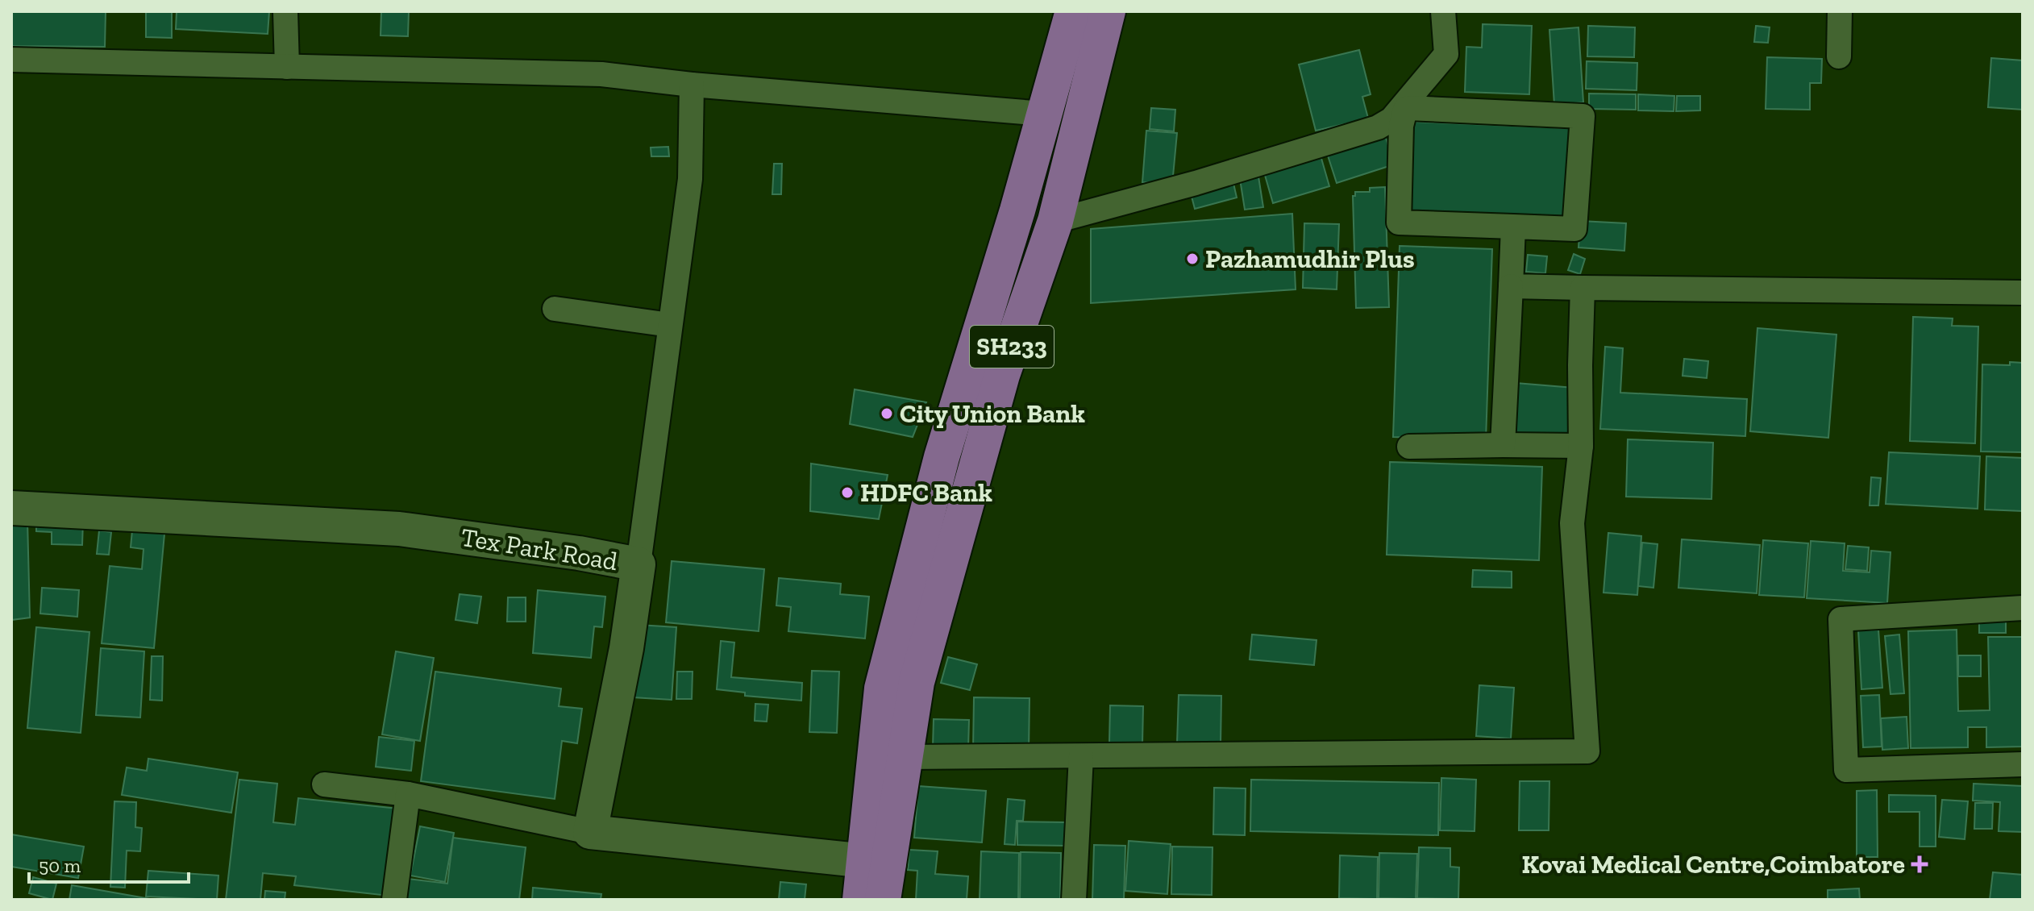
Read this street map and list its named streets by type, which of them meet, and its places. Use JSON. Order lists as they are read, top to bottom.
{
  "streets": {
    "main road": ["SH233"],
    "street": ["Tex Park Road"]
  },
  "places": {
    "other": ["Pazhamudhir Plus", "City Union Bank", "HDFC Bank"],
    "health": ["Kovai Medical Centre,Coimbatore"]
  },
  "scale_bar": "50 m"
}
